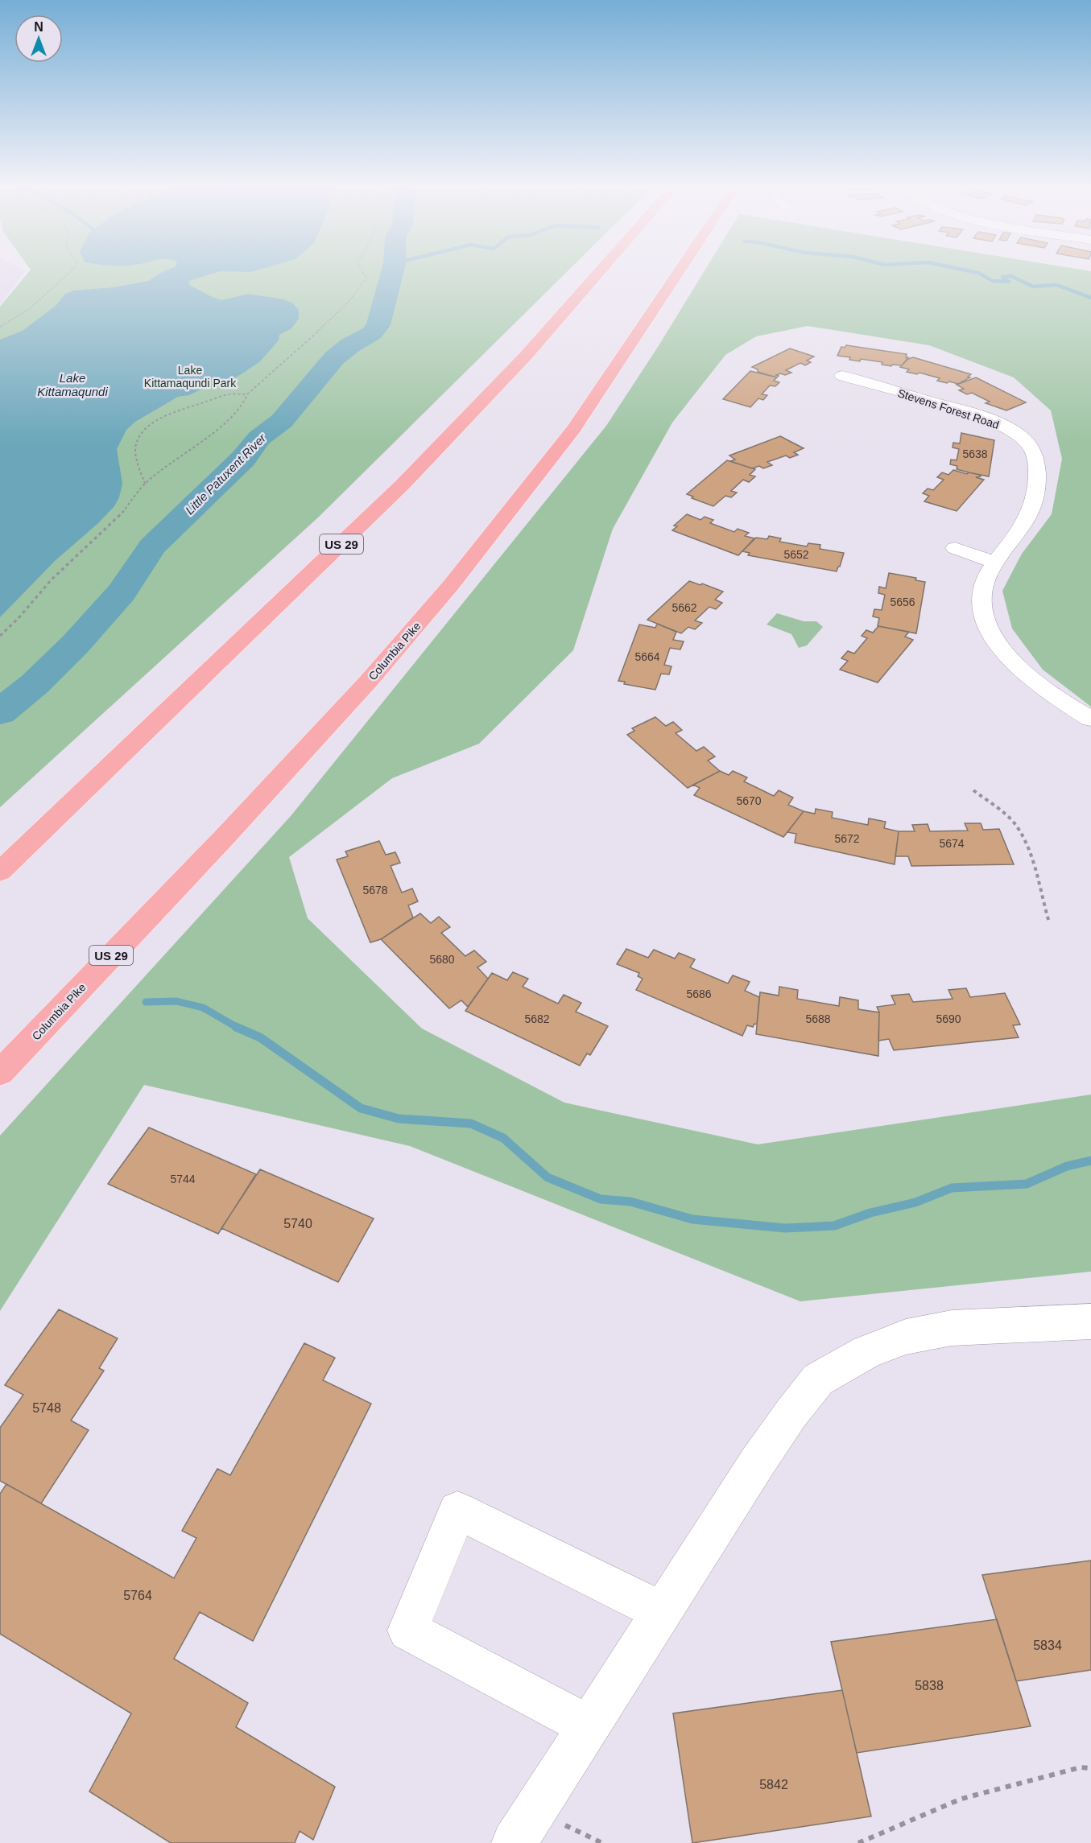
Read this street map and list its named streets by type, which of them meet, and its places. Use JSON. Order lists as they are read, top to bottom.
{
  "streets": {
    "highway": ["US 29", "Columbia Pike"],
    "street": ["Stevens Forest Road"]
  },
  "water": ["Lake Kittamaqundi", "Little Patuxent River"],
  "parks": ["Lake Kittamaqundi Park"],
  "house_numbers": [
    "5638",
    "5652",
    "5656",
    "5662",
    "5664",
    "5670",
    "5672",
    "5674",
    "5678",
    "5680",
    "5686",
    "5682",
    "5688",
    "5690",
    "5744",
    "5740",
    "5748",
    "5764",
    "5834",
    "5838",
    "5842"
  ],
  "north": "top"
}
